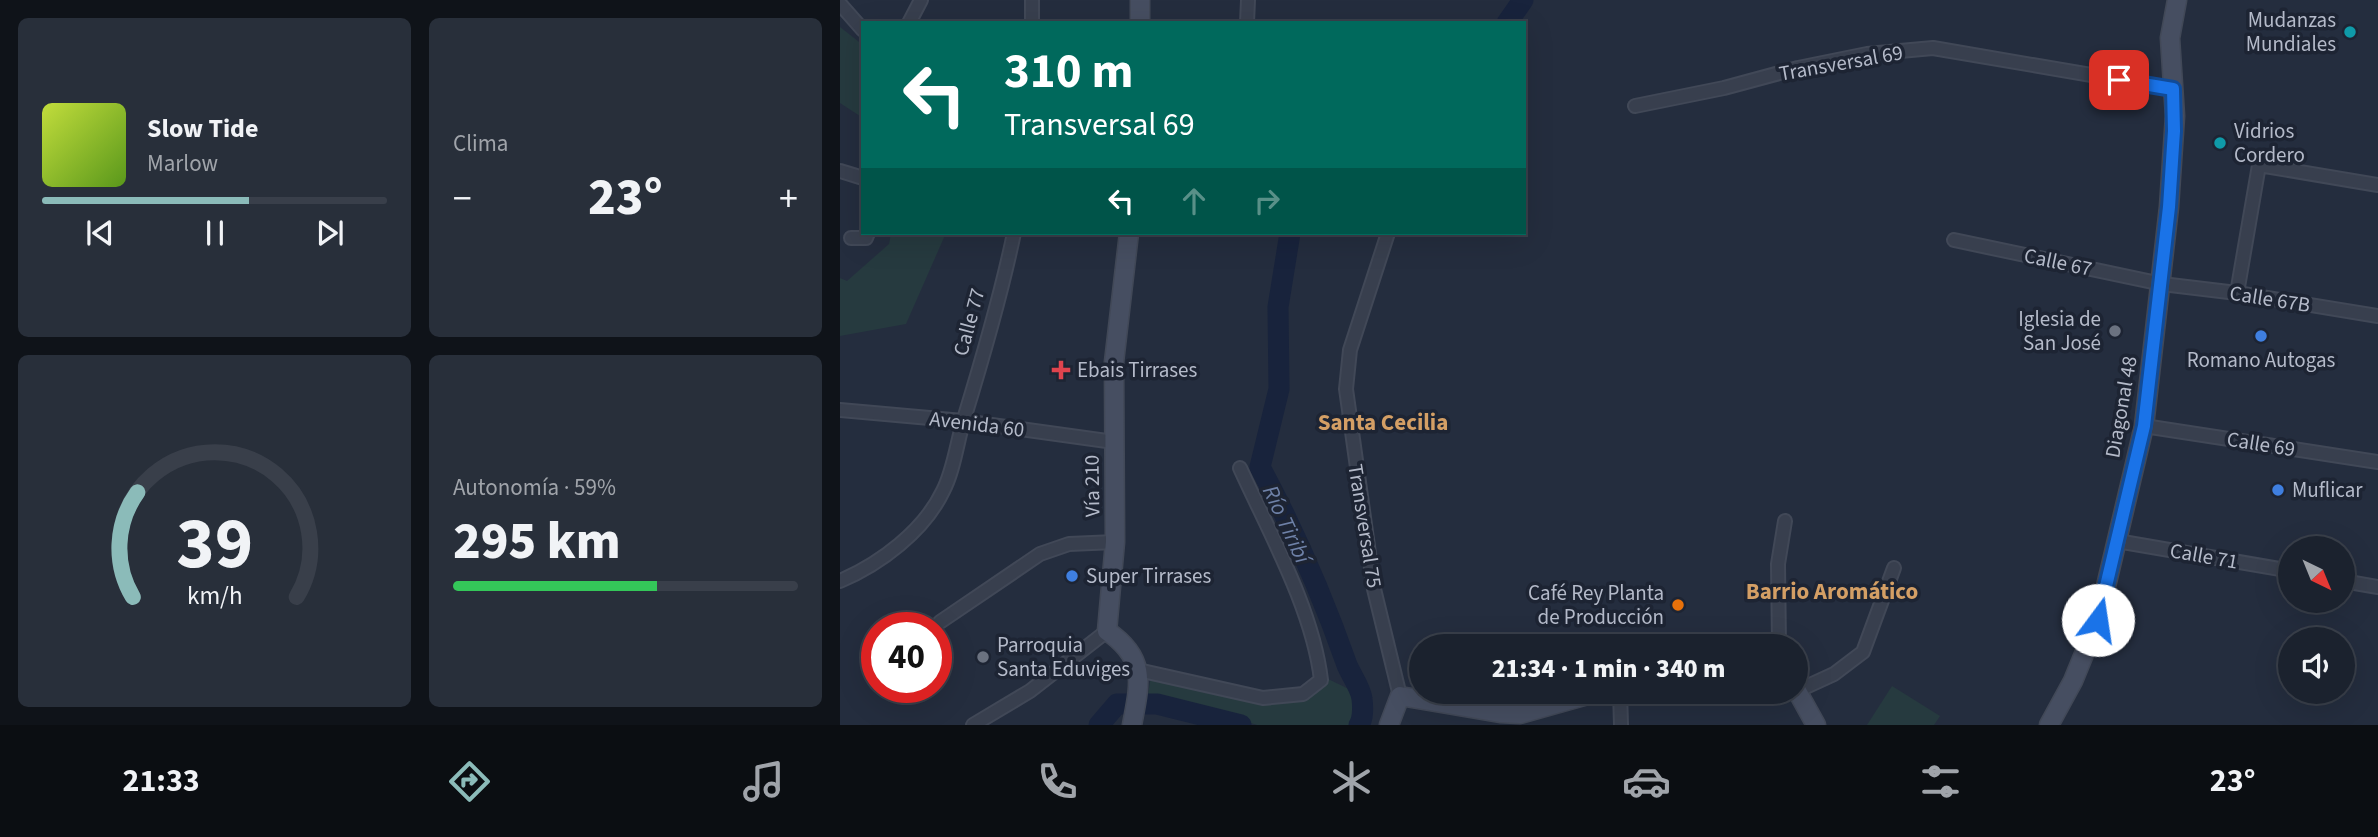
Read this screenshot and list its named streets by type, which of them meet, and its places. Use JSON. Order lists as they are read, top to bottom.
{
  "streets": {
    "street": [
      "Transversal 69",
      "Calle 67",
      "Calle 67B",
      "Calle 77",
      "Diagonal 48",
      "Avenida 60",
      "Calle 69",
      "Vía 210",
      "Transversal 75",
      "Calle 71"
    ]
  },
  "crossings": [
    ["Transversal 69", "Diagonal 48"],
    ["Calle 67", "Calle 67B"],
    ["Calle 67", "Diagonal 48"],
    ["Calle 67B", "Diagonal 48"],
    ["Calle 77", "Avenida 60"],
    ["Diagonal 48", "Calle 69"],
    ["Diagonal 48", "Calle 71"],
    ["Avenida 60", "Vía 210"]
  ],
  "districts": ["Santa Cecilia", "Barrio Aromático"],
  "water": ["Río Tiribí"],
  "places": {
    "other": [
      "Mudanzas Mundiales",
      "Vidrios Cordero",
      "Iglesia de San José",
      "Romano Autogas",
      "Muflicar",
      "Super Tirrases",
      "Café Rey Planta de Producción",
      "Parroquia Santa Eduviges"
    ],
    "health": ["Ebais Tirrases"]
  },
  "north": "bottom right",
  "page": {
    "tile": [
      "Clima",
      ["Autonomía · 59%", "295 km"]
    ],
    "turn": ["310 m", "Transversal 69"],
    "song": ["Slow Tide", "Marlow"],
    "heat": ["−", "23°", "+"],
    "limit": "40",
    "trip": "21:34 · 1 min · 340 m",
    "tabs": ["21:33", "23°"],
    "gauge": ["39", "km/h"]
  }
}
